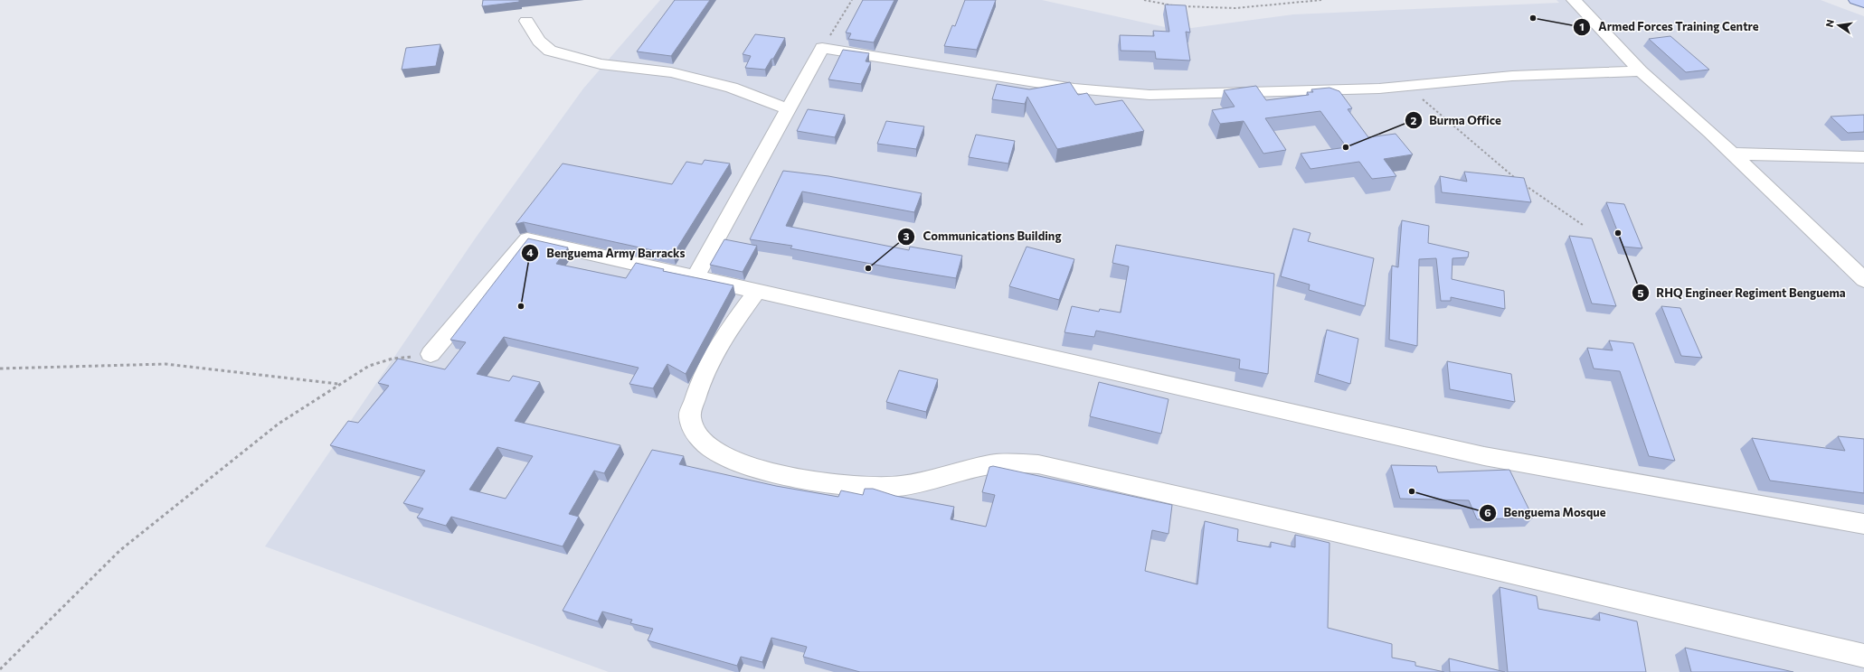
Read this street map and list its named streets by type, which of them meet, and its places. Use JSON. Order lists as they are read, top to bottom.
{
  "places": [
    "Armed Forces Training Centre",
    "Burma Office",
    "RHQ Engineer Regiment Benguema",
    "Communications Building",
    "Benguema Army Barracks",
    "Benguema Mosque"
  ],
  "north": "left"
}
